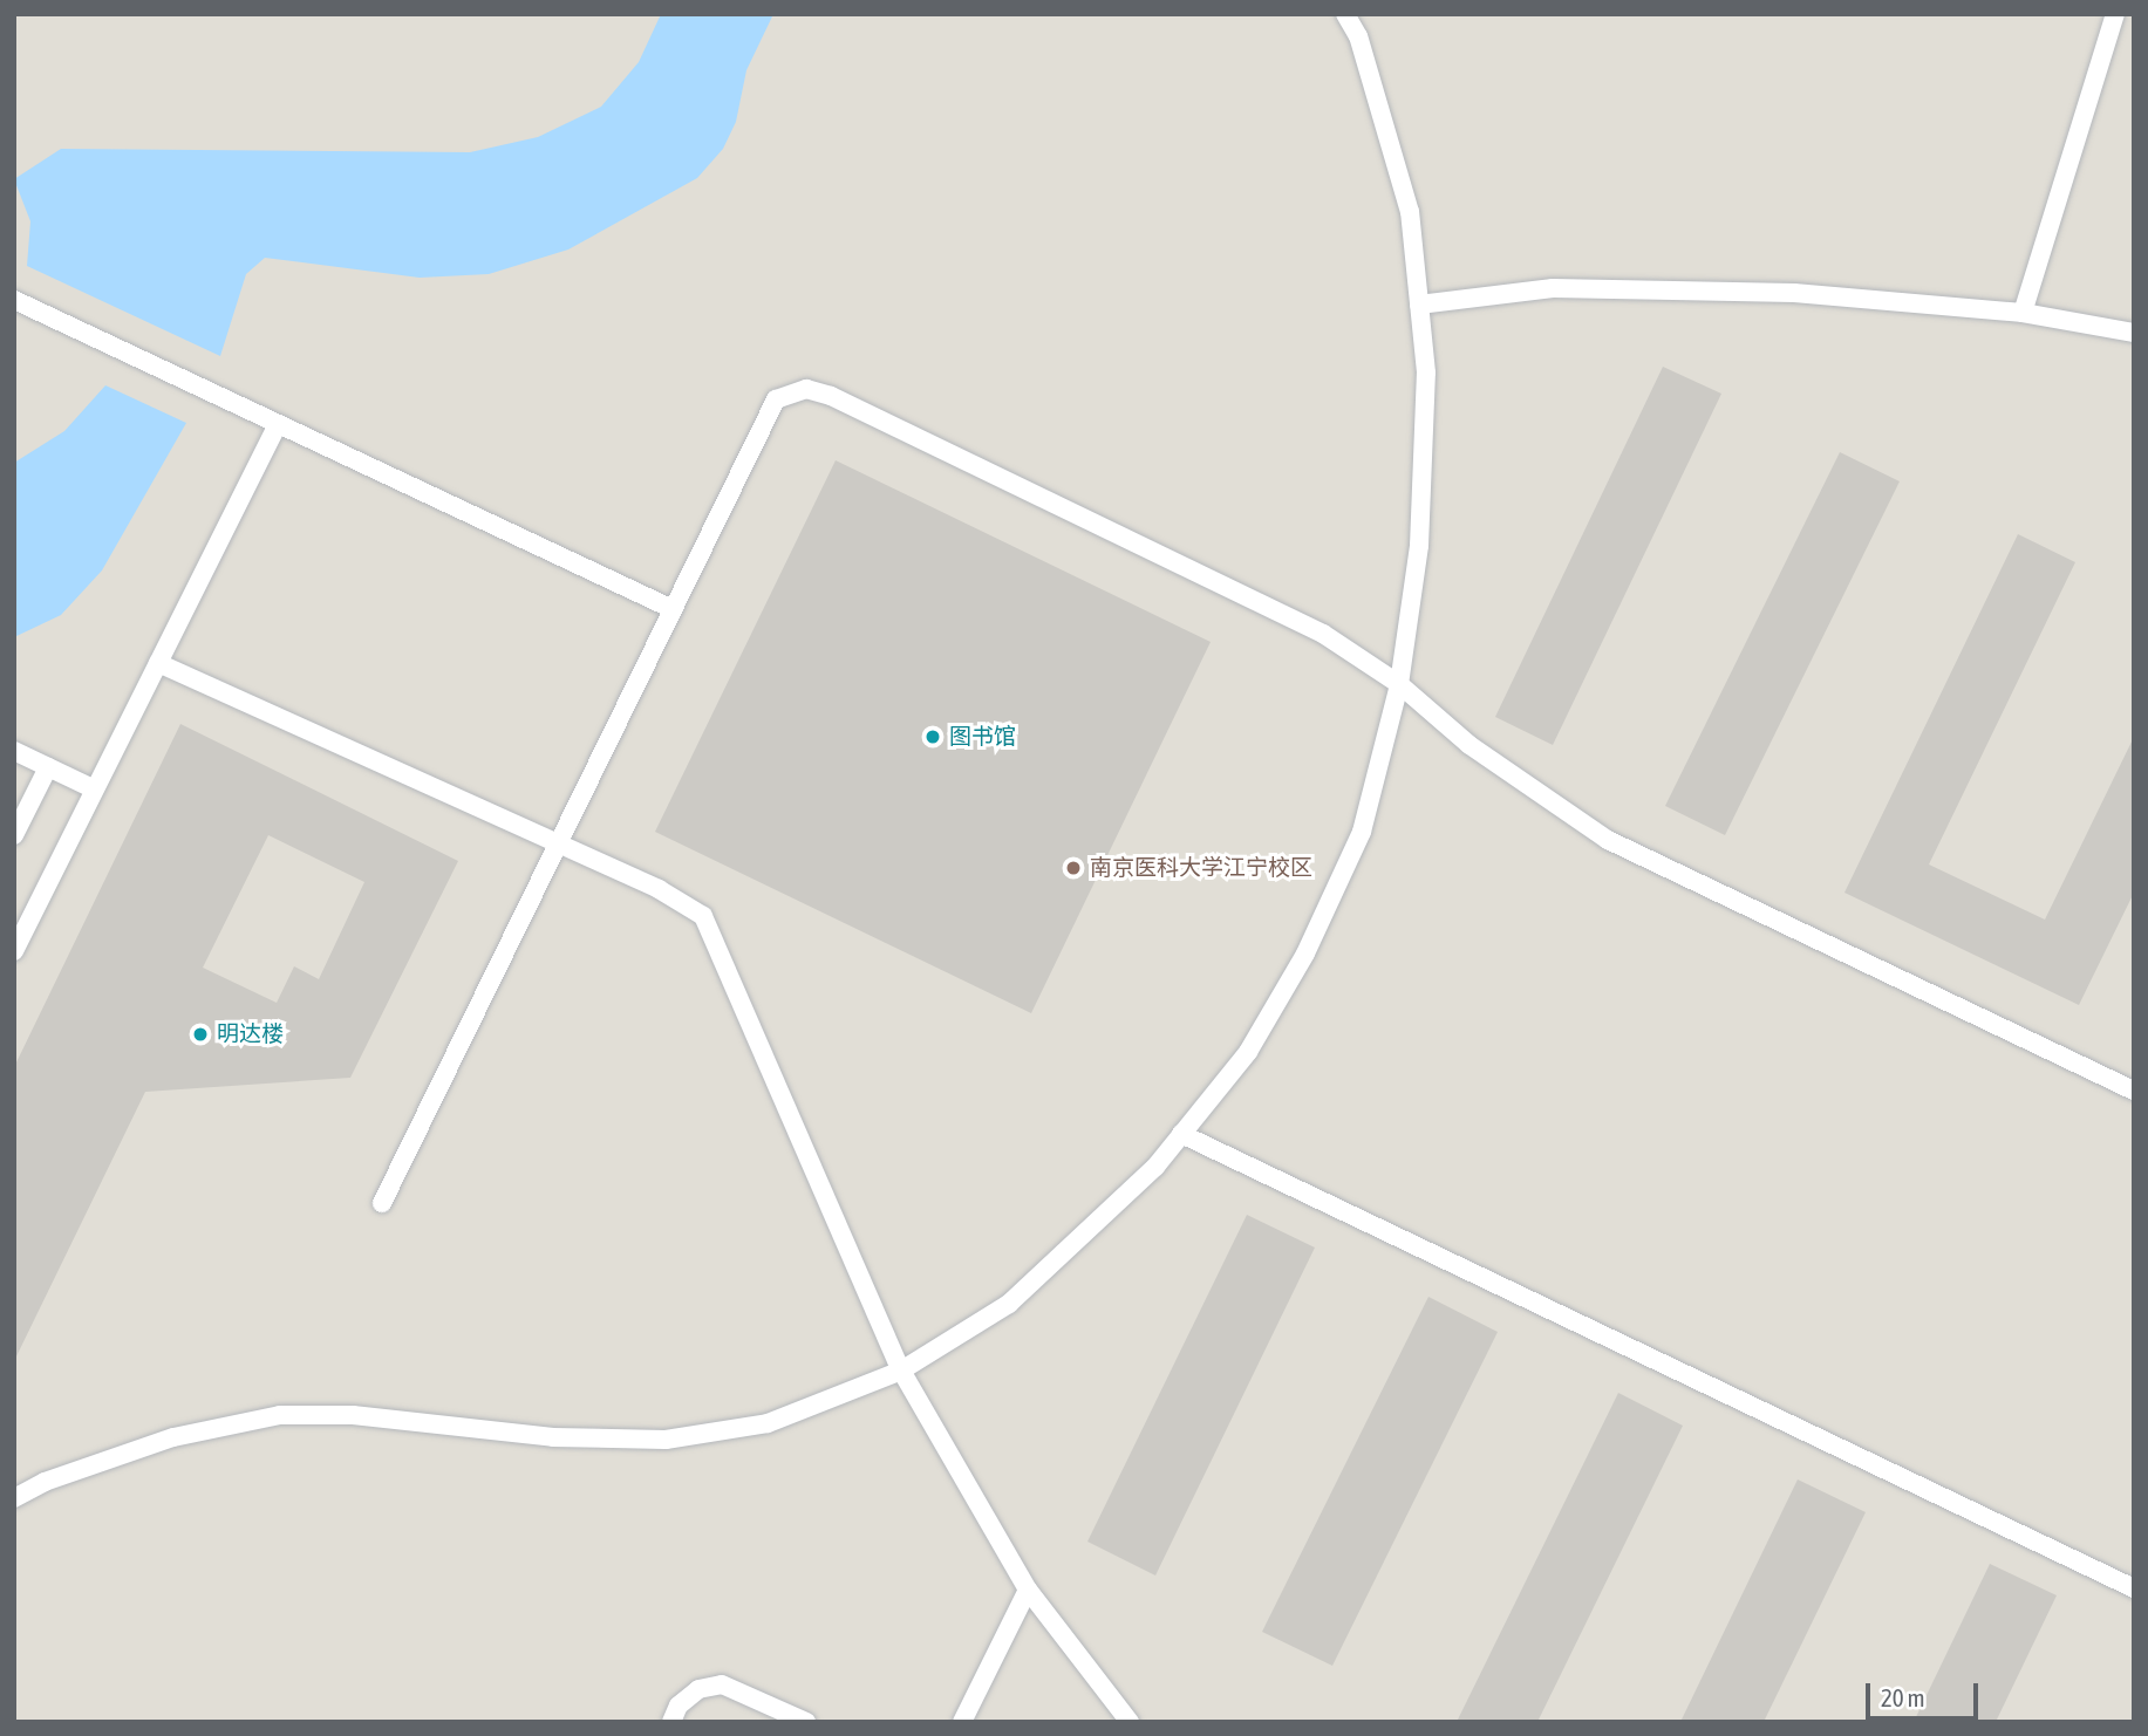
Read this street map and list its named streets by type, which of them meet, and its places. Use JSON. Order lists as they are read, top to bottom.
{
  "places": ["图书馆", "南京医科大学江宁校区", "明达楼"],
  "scale_bar": "20 m"
}
